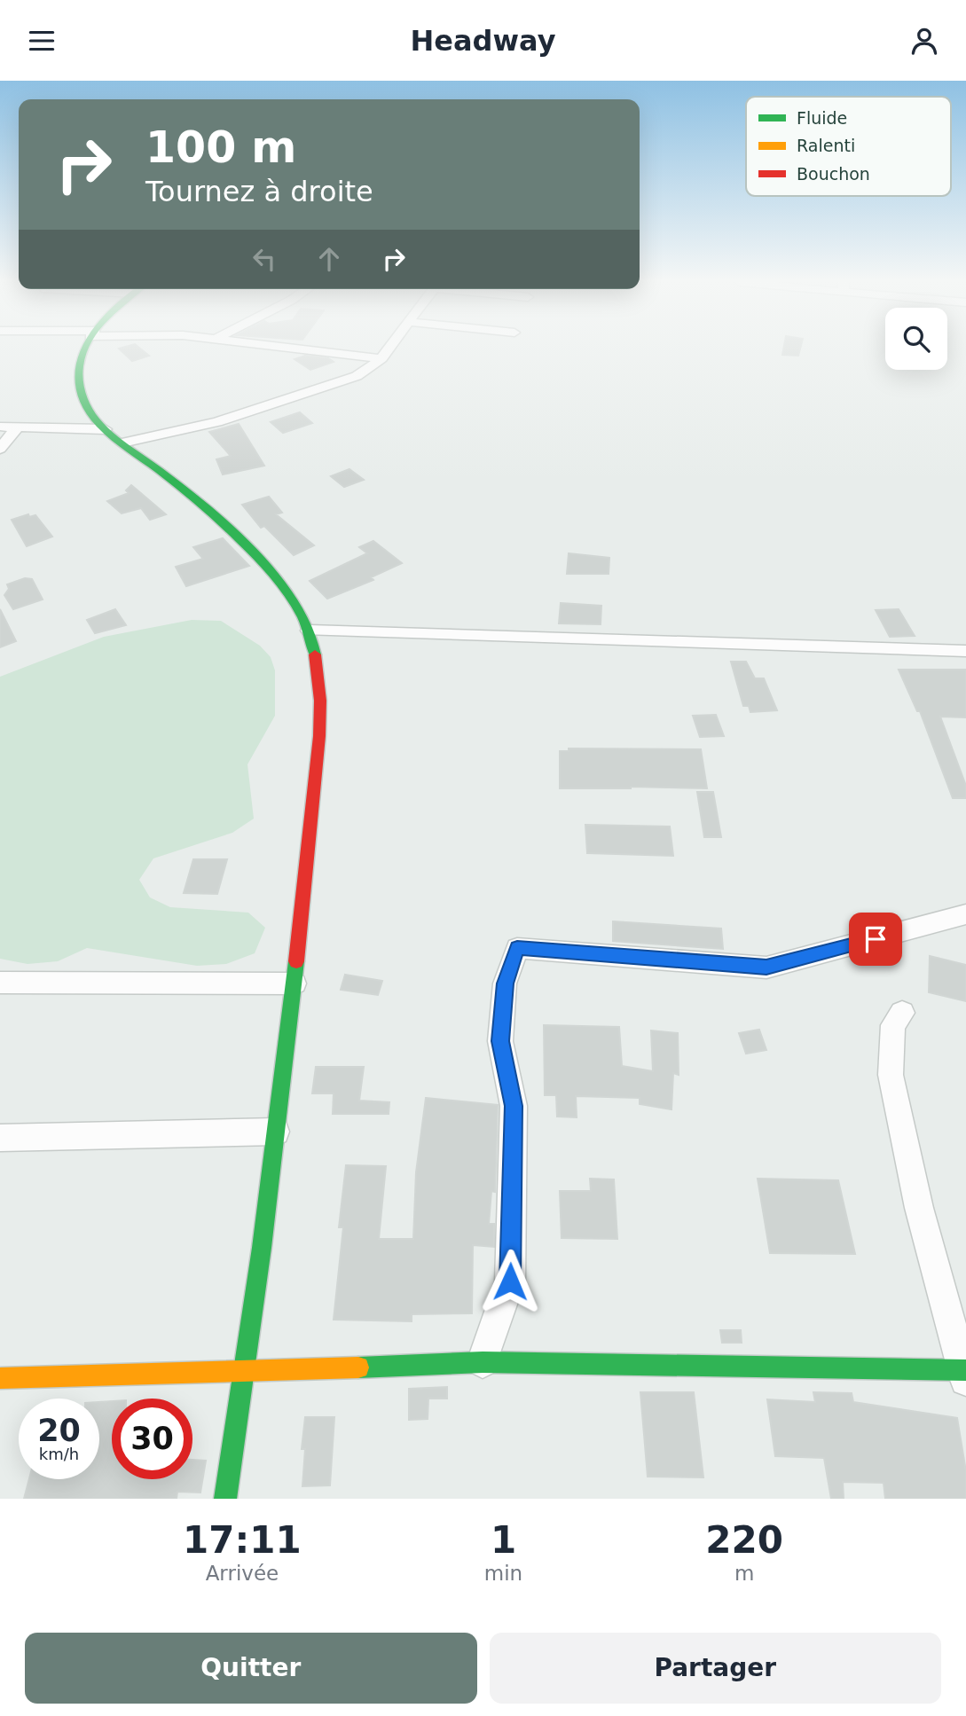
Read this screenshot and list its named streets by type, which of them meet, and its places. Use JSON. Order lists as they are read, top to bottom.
{
  "legend": ["Fluide", "Ralenti", "Bouchon"],
  "page": {
    "header": "Headway",
    "turn": ["100 m", "Tournez à droite"],
    "speed": "20 km/h",
    "limit": "30",
    "eta": [
      "17:11",
      "Arrivée",
      "1",
      "min",
      "220",
      "m"
    ],
    "buttons": ["Quitter", "Partager"]
  }
}
